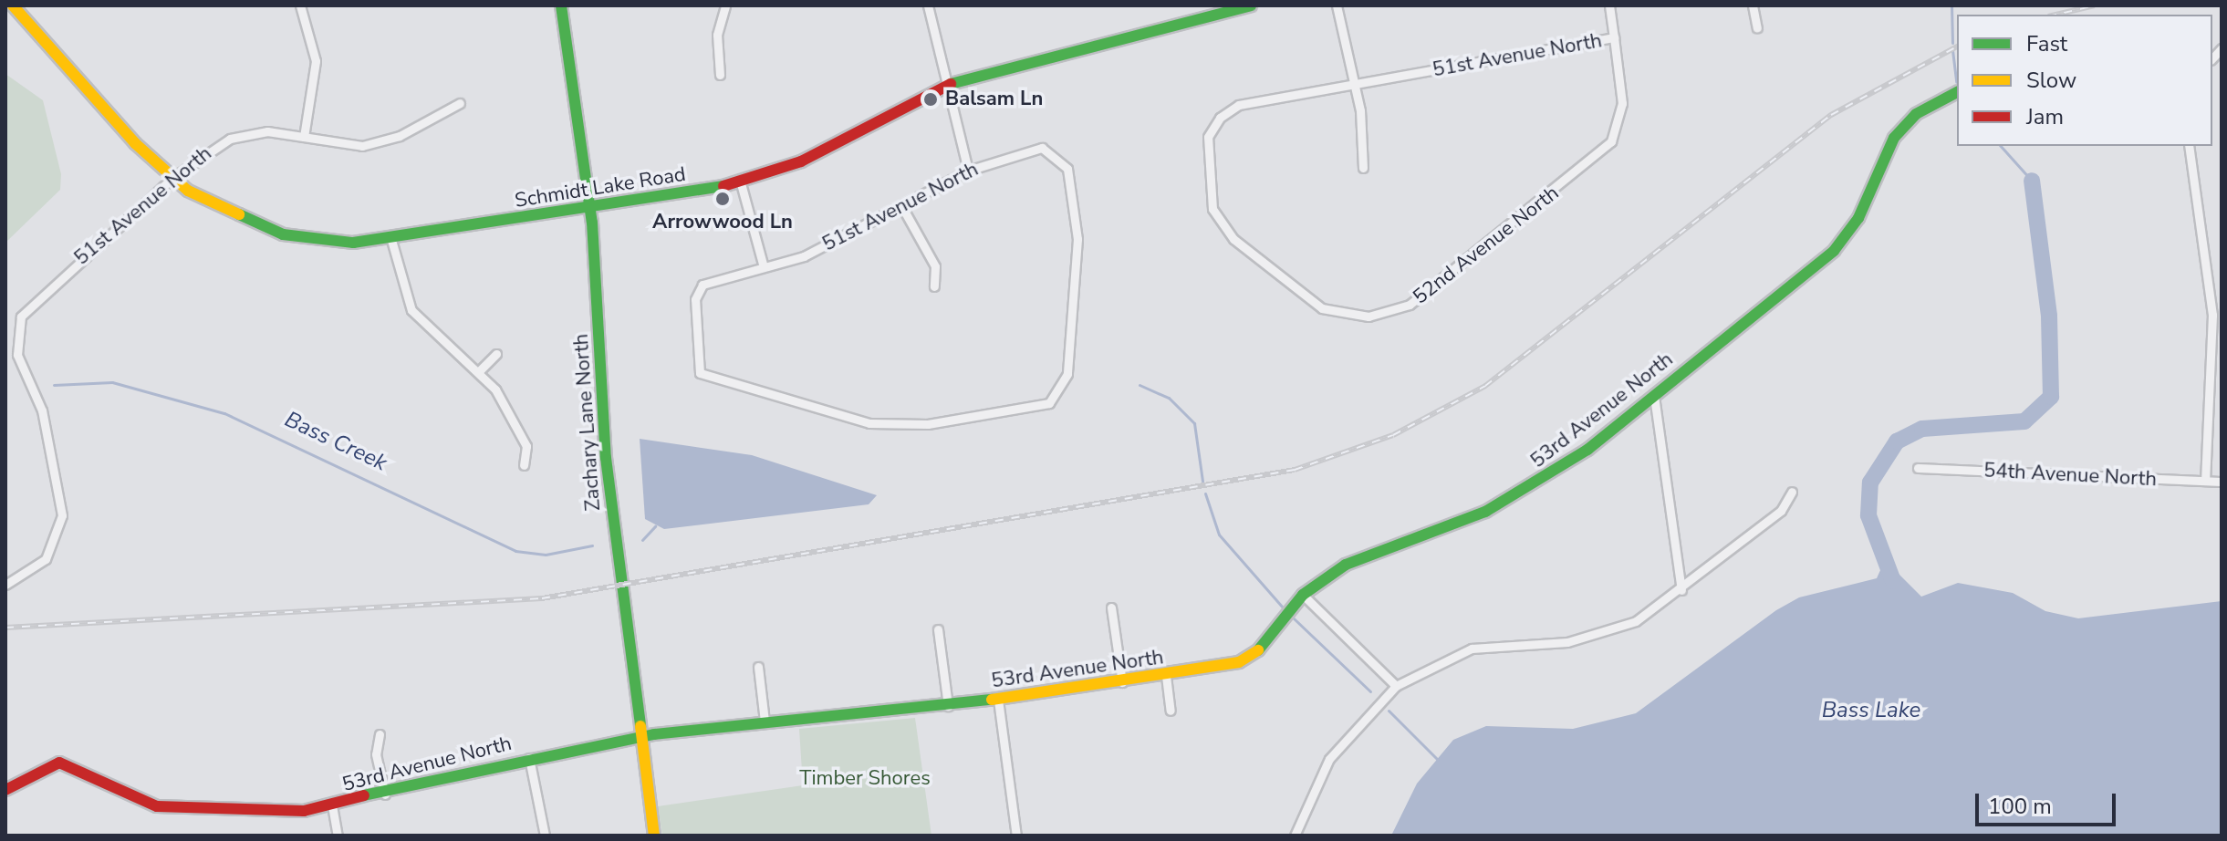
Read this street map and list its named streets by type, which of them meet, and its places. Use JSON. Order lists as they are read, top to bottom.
{
  "streets": {
    "street": [
      "51st Avenue North",
      "Schmidt Lake Road",
      "52nd Avenue North",
      "53rd Avenue North",
      "Zachary Lane North",
      "54th Avenue North"
    ]
  },
  "crossings": [
    ["51st Avenue North", "Schmidt Lake Road"],
    ["51st Avenue North", "52nd Avenue North"],
    ["Schmidt Lake Road", "Zachary Lane North"],
    ["53rd Avenue North", "Zachary Lane North"]
  ],
  "water": ["Bass Creek", "Bass Lake"],
  "parks": ["Timber Shores"],
  "places": ["Balsam Ln", "Arrowwood Ln"],
  "legend": ["Fast", "Slow", "Jam"],
  "scale_bar": "100 m"
}
